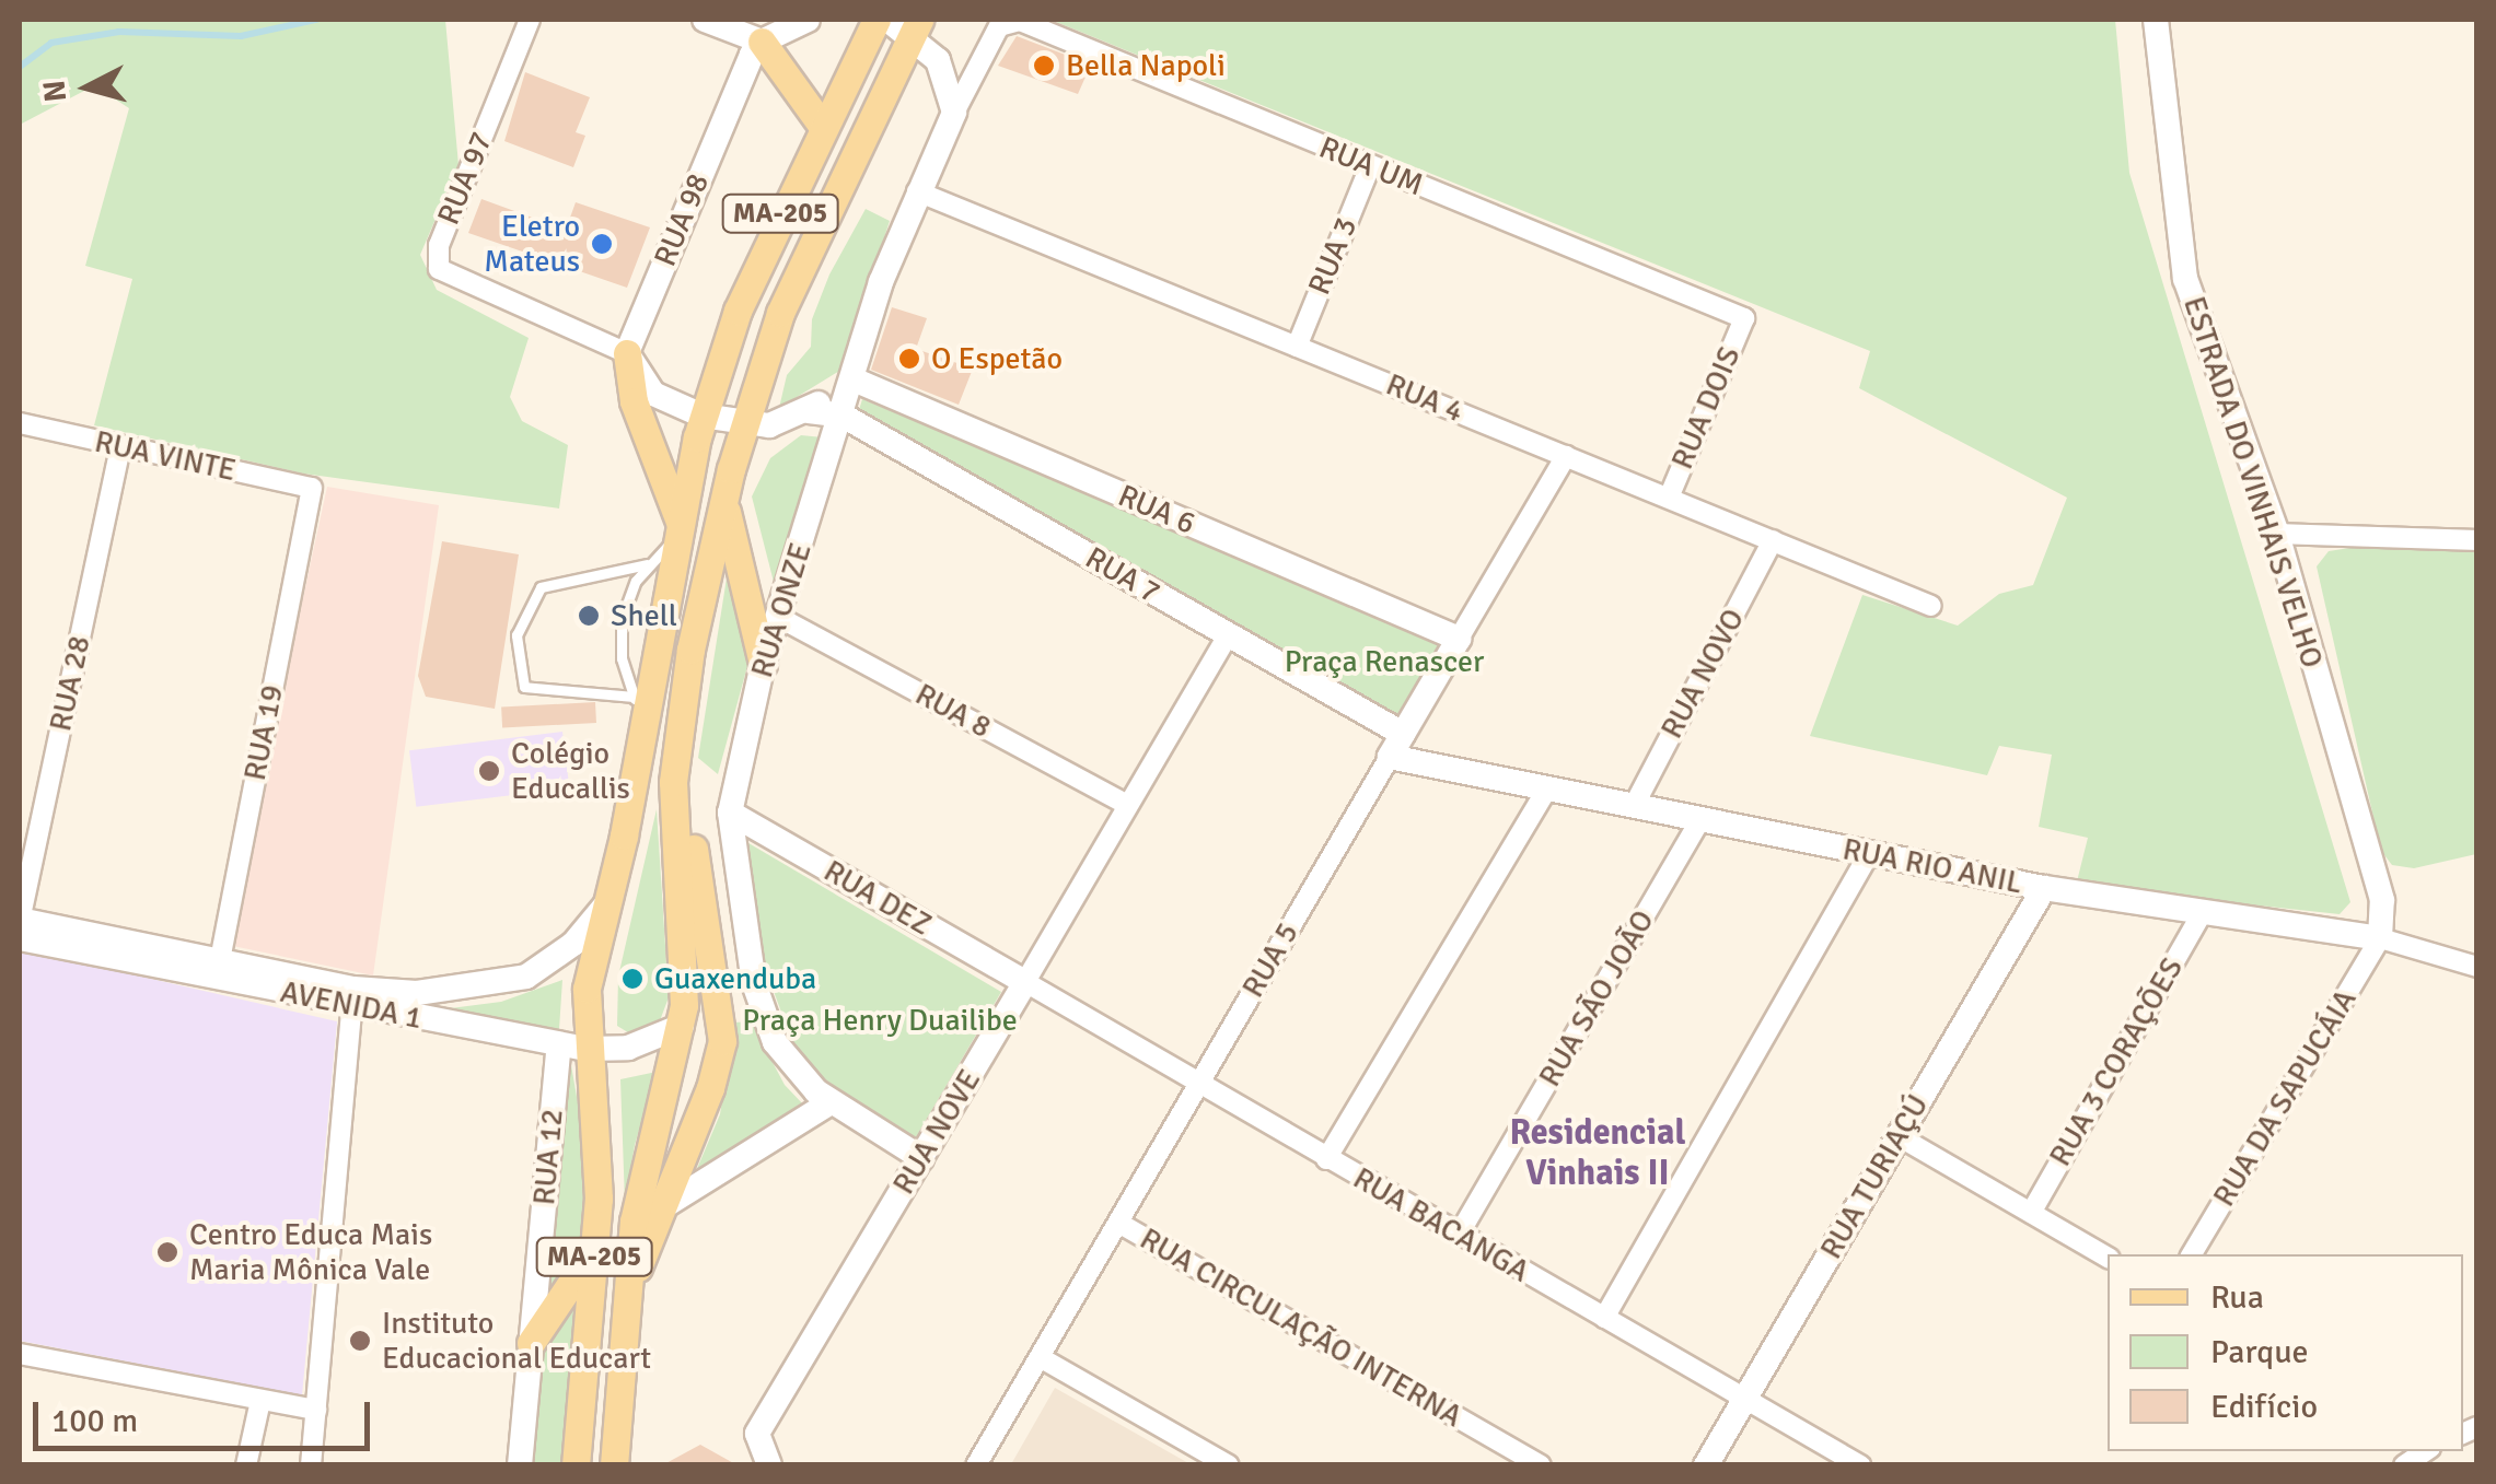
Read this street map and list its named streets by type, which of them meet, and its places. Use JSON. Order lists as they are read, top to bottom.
{
  "streets": {
    "main road": ["MA-205"],
    "street": [
      "RUA UM",
      "RUA 97",
      "RUA 98",
      "RUA 3",
      "RUA 4",
      "RUA DOIS",
      "RUA VINTE",
      "ESTRADA DO VINHAIS VELHO",
      "RUA 6",
      "RUA 7",
      "RUA ONZE",
      "RUA NOVO",
      "RUA 28",
      "RUA 8",
      "RUA 19",
      "RUA RIO ANIL",
      "RUA DEZ",
      "RUA 5",
      "RUA SÃO JOÃO",
      "AVENIDA 1",
      "RUA 3 CORAÇÕES",
      "RUA DA SAPUCÁIA",
      "RUA NOVE",
      "RUA 12",
      "RUA TURIAÇÚ",
      "RUA BACANGA",
      "RUA CIRCULAÇÃO INTERNA"
    ]
  },
  "crossings": [
    ["RUA UM", "RUA 3"],
    ["RUA UM", "RUA DOIS"],
    ["RUA UM", "RUA ONZE"],
    ["RUA 97", "RUA 98"],
    ["MA-205", "AVENIDA 1"],
    ["MA-205", "RUA 12"],
    ["RUA 3", "RUA 4"],
    ["RUA 4", "RUA DOIS"],
    ["RUA 4", "RUA ONZE"],
    ["RUA 4", "RUA NOVO"],
    ["RUA 4", "RUA 5"],
    ["RUA VINTE", "RUA 28"],
    ["RUA VINTE", "RUA 19"],
    ["ESTRADA DO VINHAIS VELHO", "RUA RIO ANIL"],
    ["ESTRADA DO VINHAIS VELHO", "RUA DA SAPUCÁIA"],
    ["RUA 6", "RUA ONZE"],
    ["RUA 6", "RUA 5"],
    ["RUA 7", "RUA ONZE"],
    ["RUA 7", "RUA RIO ANIL"],
    ["RUA 7", "RUA 5"],
    ["RUA 7", "RUA NOVE"],
    ["RUA ONZE", "RUA 8"],
    ["RUA ONZE", "RUA DEZ"],
    ["RUA ONZE", "RUA NOVE"],
    ["RUA NOVO", "RUA RIO ANIL"],
    ["RUA 28", "AVENIDA 1"],
    ["RUA 8", "RUA NOVE"],
    ["RUA 19", "AVENIDA 1"],
    ["RUA RIO ANIL", "RUA 5"],
    ["RUA RIO ANIL", "RUA SÃO JOÃO"],
    ["RUA RIO ANIL", "RUA 3 CORAÇÕES"],
    ["RUA RIO ANIL", "RUA DA SAPUCÁIA"],
    ["RUA RIO ANIL", "RUA TURIAÇÚ"],
    ["RUA DEZ", "RUA NOVE"],
    ["RUA DEZ", "RUA BACANGA"],
    ["RUA 5", "RUA BACANGA"],
    ["RUA 5", "RUA CIRCULAÇÃO INTERNA"],
    ["RUA SÃO JOÃO", "RUA BACANGA"],
    ["AVENIDA 1", "RUA 12"],
    ["RUA NOVE", "RUA BACANGA"],
    ["RUA TURIAÇÚ", "RUA BACANGA"]
  ],
  "districts": ["Residencial Vinhais II"],
  "parks": ["Praça Renascer", "Praça Henry Duailibe"],
  "places": [
    "Bella Napoli",
    "Eletro Mateus",
    "O Espetão",
    "Shell",
    "Colégio Educallis",
    "Guaxenduba",
    "Centro Educa Mais Maria Mônica Vale",
    "Instituto Educacional Educart"
  ],
  "legend": ["Rua", "Parque", "Edifício"],
  "scale_bar": "100 m",
  "north": "left"
}
